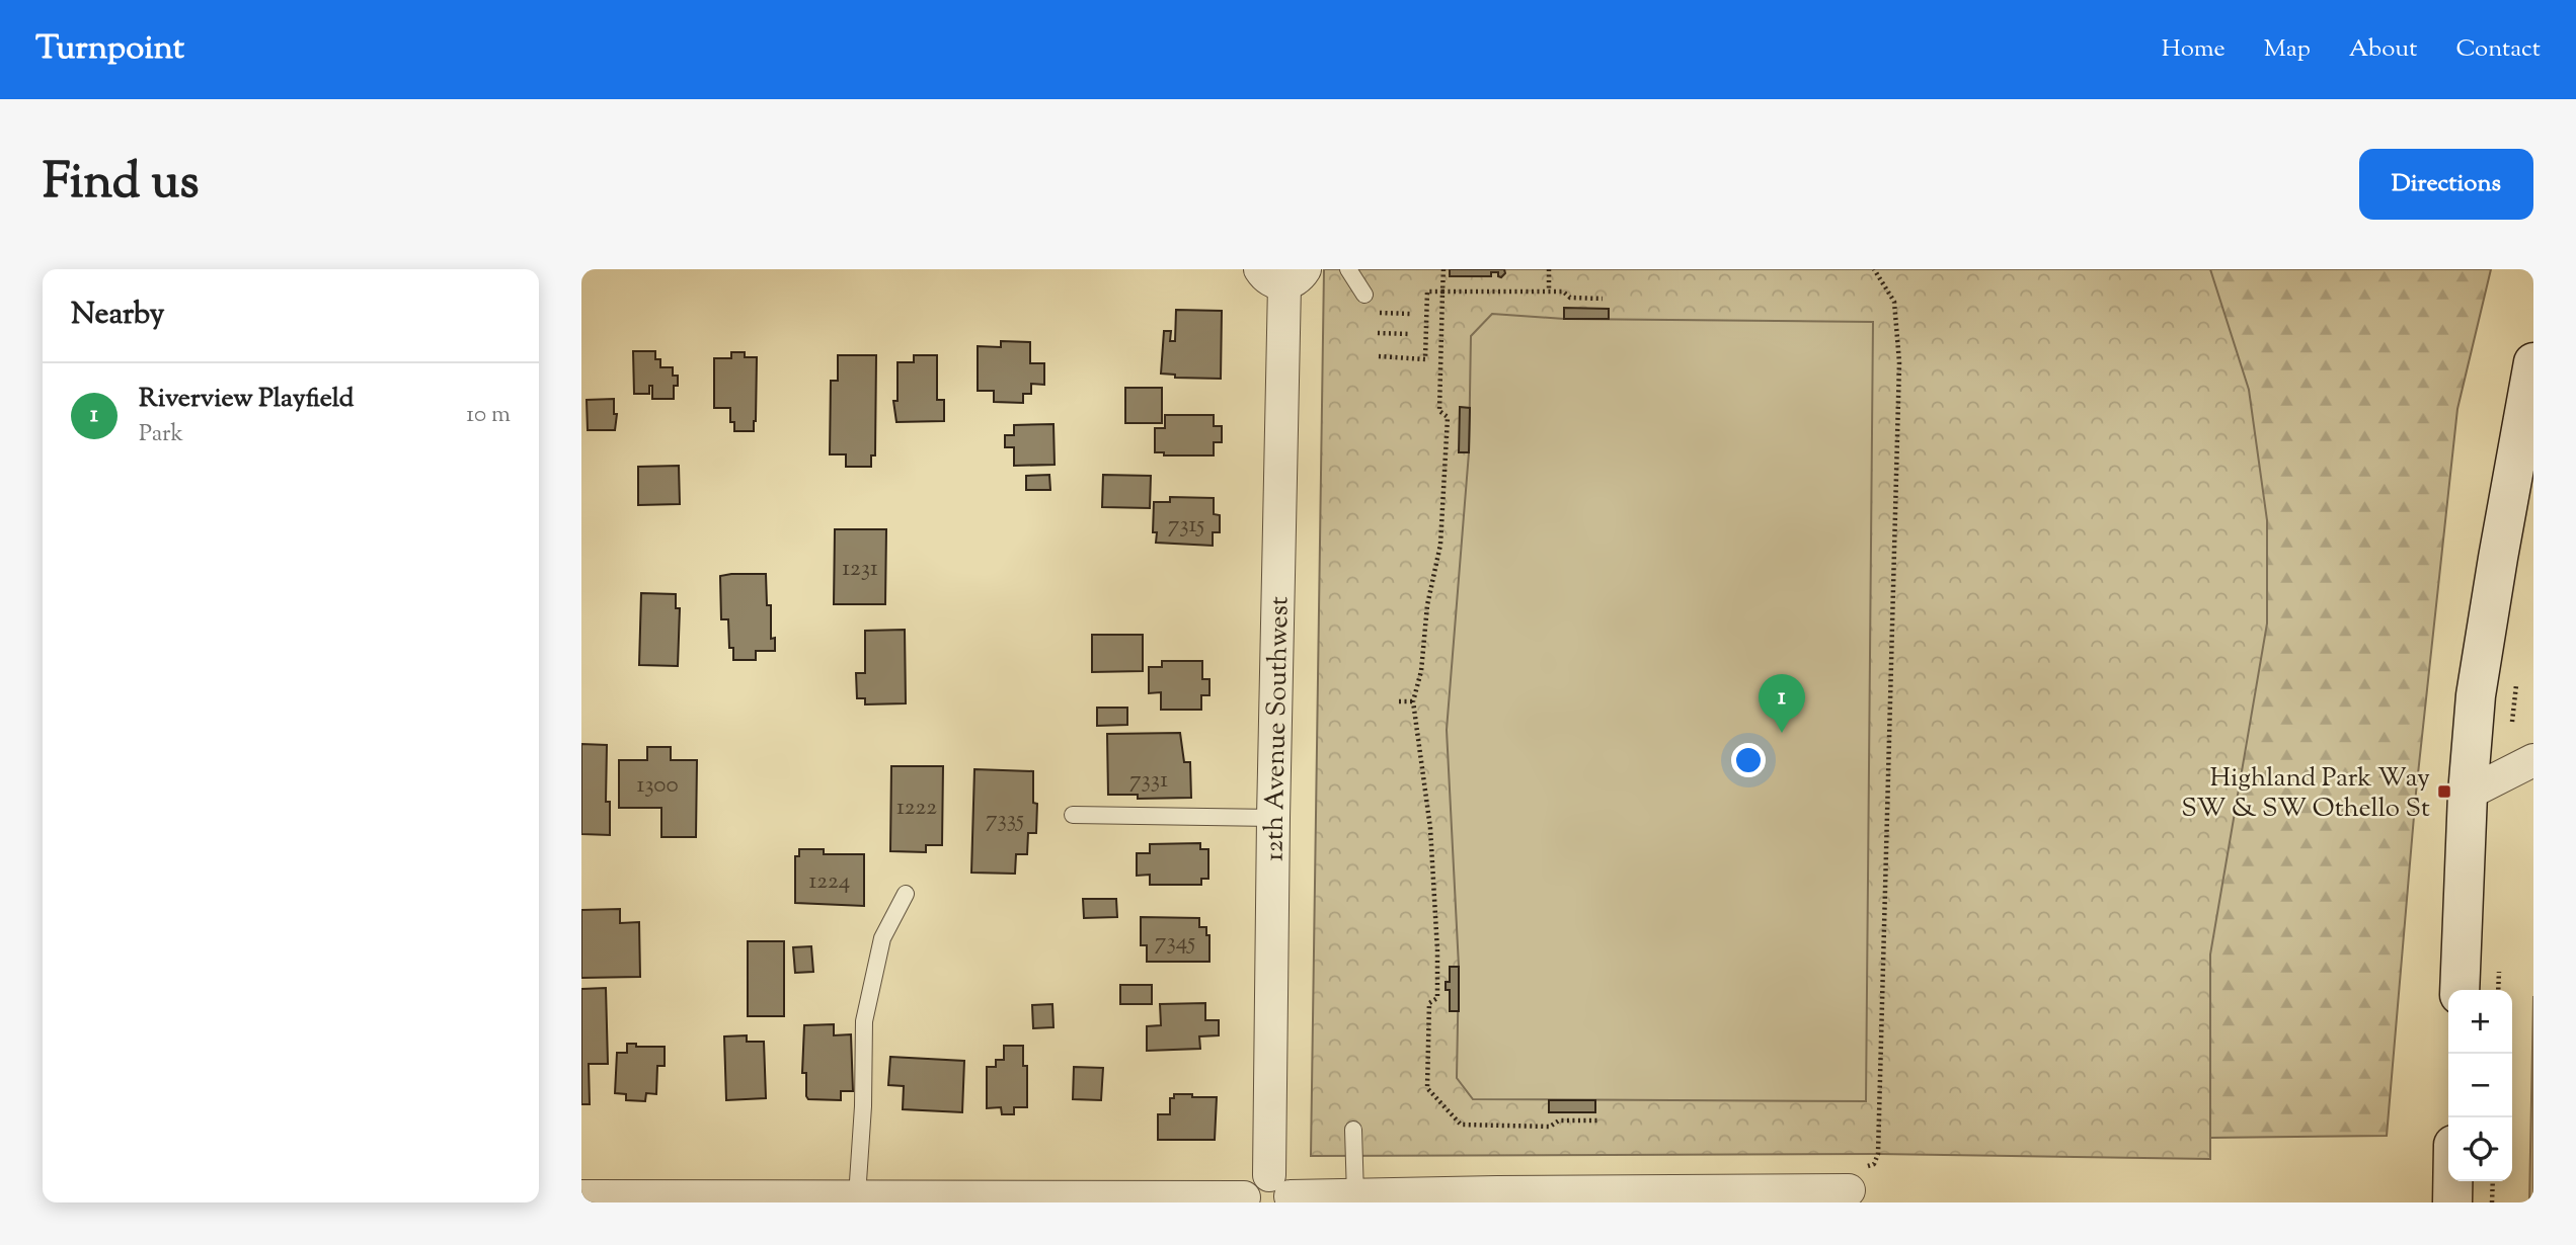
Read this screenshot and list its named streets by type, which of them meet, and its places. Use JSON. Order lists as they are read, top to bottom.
{
  "streets": {
    "street": ["12th Avenue Southwest"]
  },
  "places": {
    "transit": ["Highland Park Way SW & SW Othello St"]
  },
  "house_numbers": [
    "7315",
    "1231",
    "7331",
    "1300",
    "1222",
    "7335",
    "1224",
    "7345"
  ],
  "page": {
    "header": "Turnpoint",
    "nav": [
      "Home",
      "Map",
      "About",
      "Contact"
    ],
    "title": "Find us",
    "buttons": "Directions",
    "heading": "Nearby",
    "list": [
      {
        "mark": "1",
        "name": "Riverview Playfield",
        "note": "Park",
        "value": "10 m"
      }
    ],
    "pins": "1",
    "map_buttons": ["+", "−"]
  }
}
